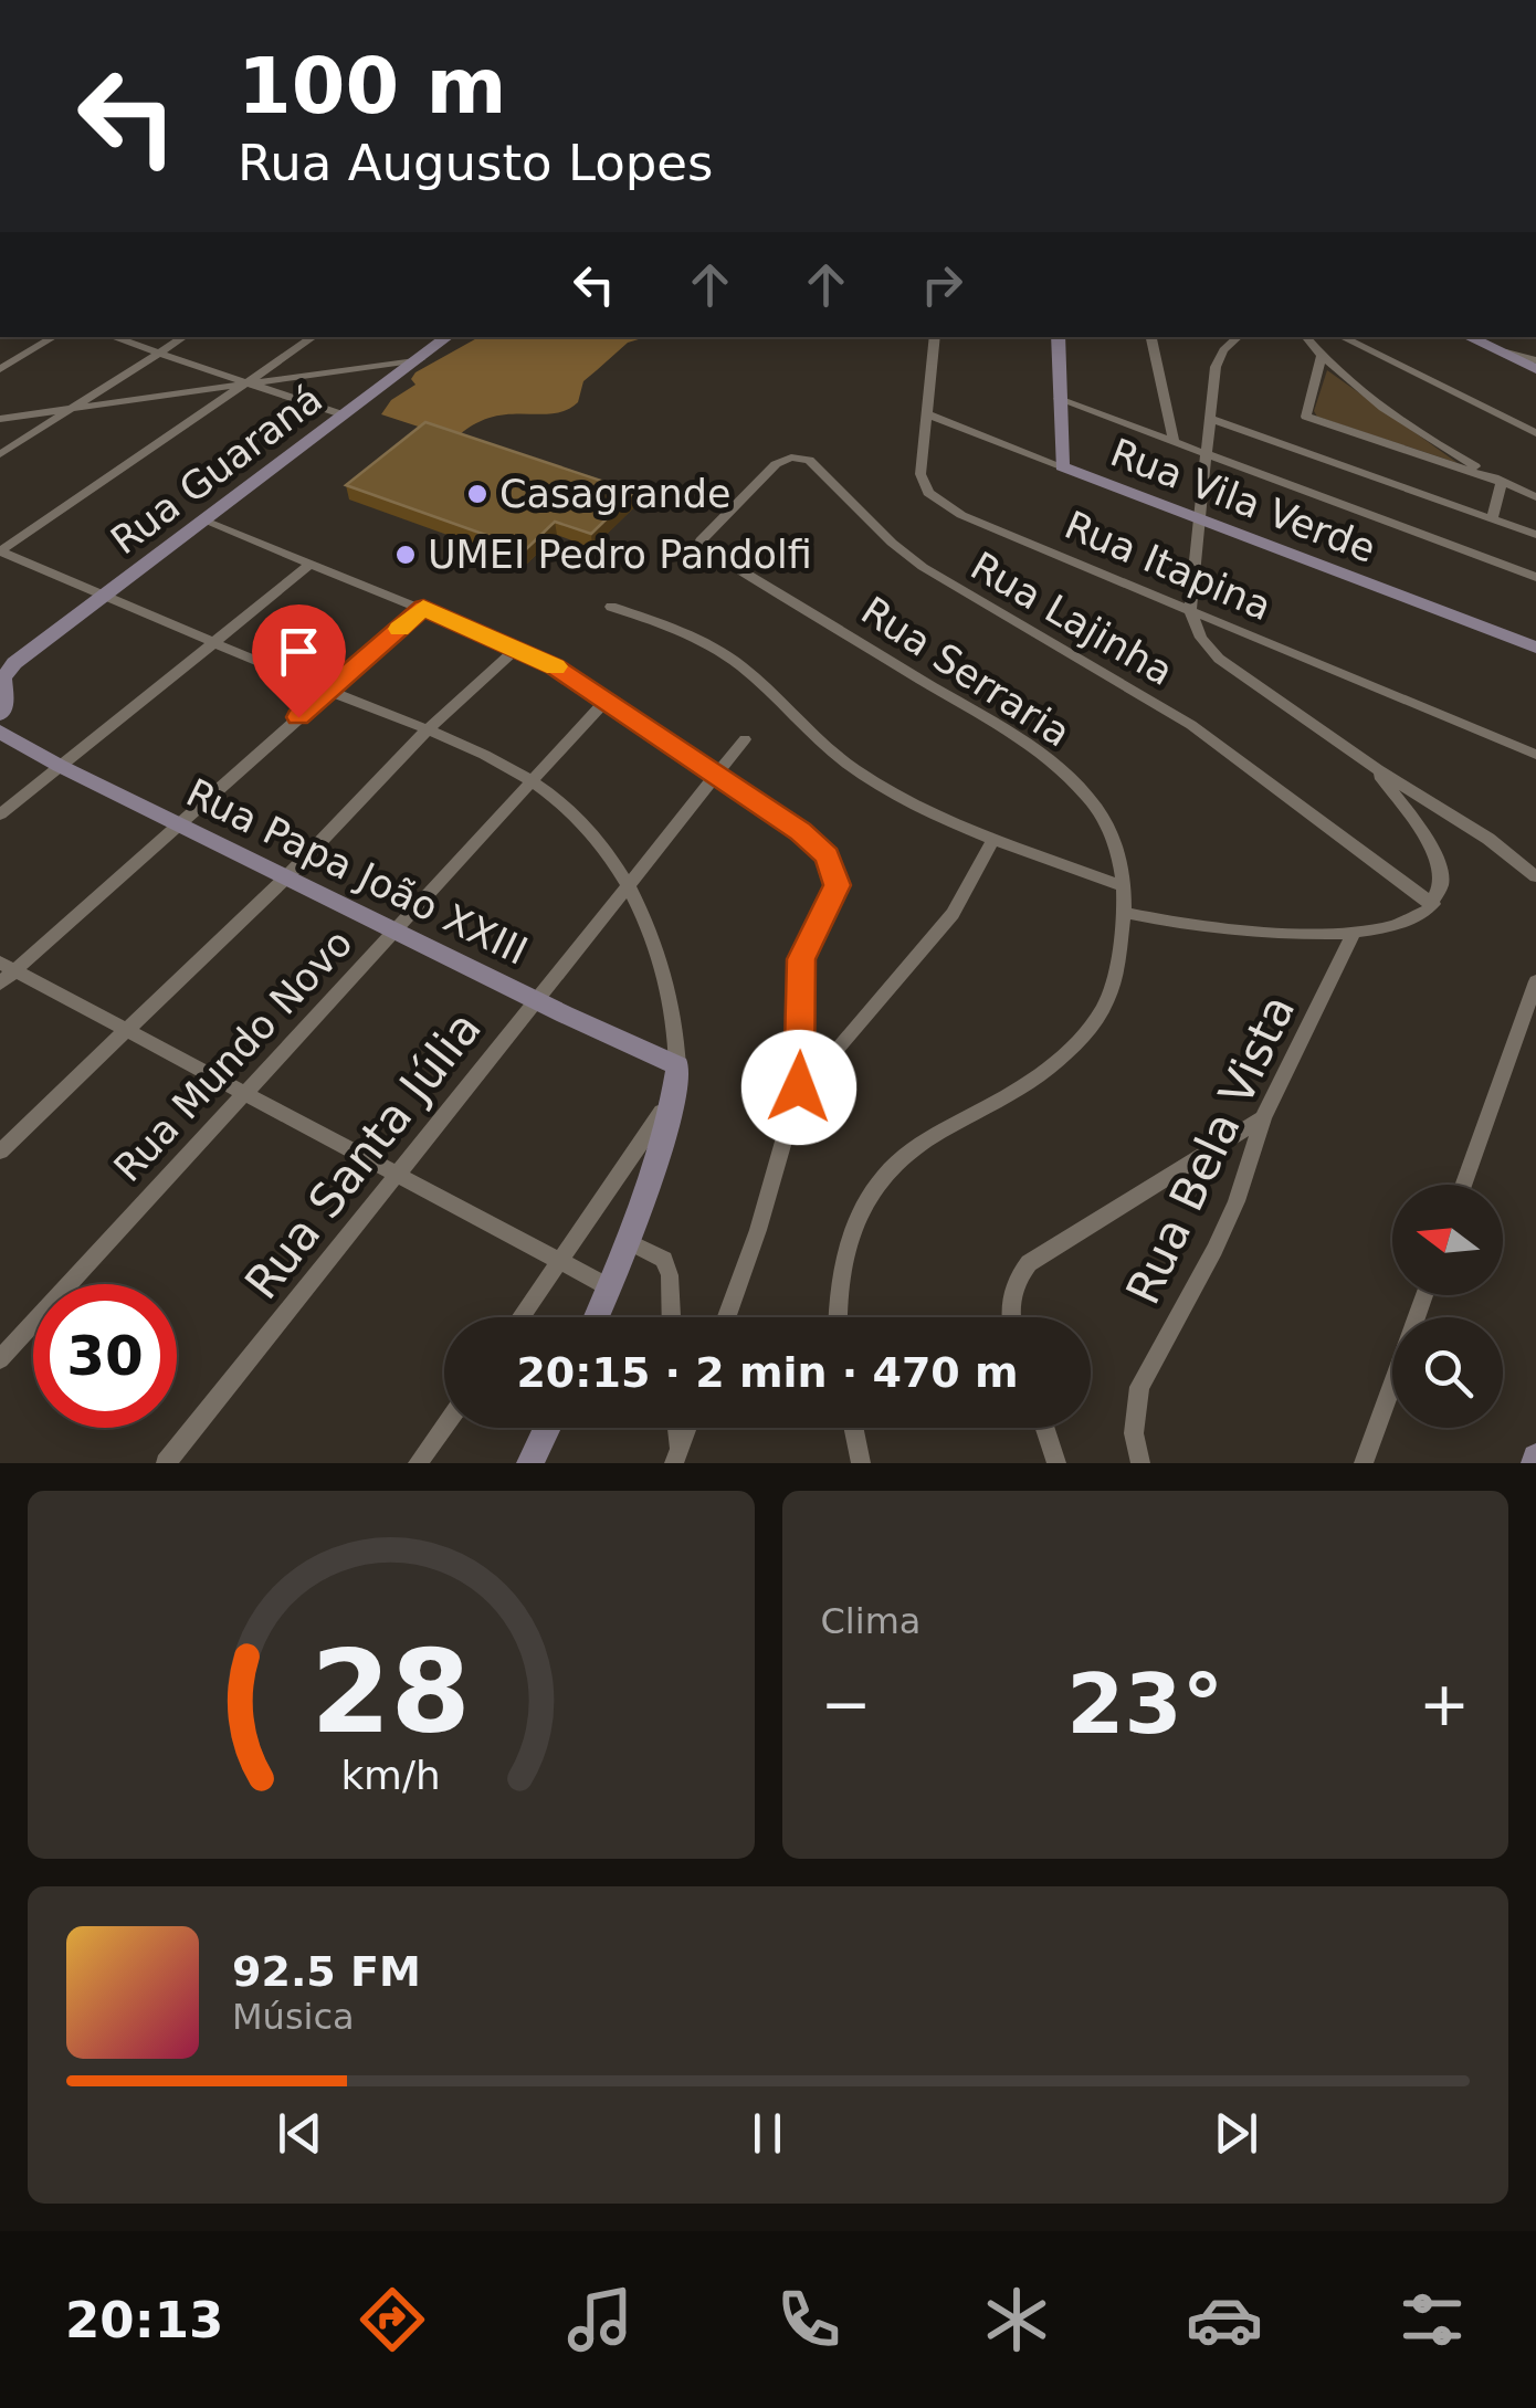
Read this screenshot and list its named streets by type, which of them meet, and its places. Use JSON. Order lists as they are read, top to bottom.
{
  "streets": {
    "street": [
      "Rua Guaraná",
      "Rua Vila Verde",
      "Rua Itapina",
      "Rua Lajinha",
      "Rua Serraria",
      "Rua Papa João XXIII",
      "Rua Mundo Novo",
      "Rua Bela Vista",
      "Rua Santa Júlia"
    ]
  },
  "crossings": [
    ["Rua Vila Verde", "Rua Itapina"],
    ["Rua Lajinha", "Rua Serraria"],
    ["Rua Papa João XXIII", "Rua Mundo Novo"],
    ["Rua Papa João XXIII", "Rua Santa Júlia"]
  ],
  "places": ["Casagrande", "UMEI Pedro Pandolfi"],
  "north": "left",
  "page": {
    "turn": ["100 m", "Rua Augusto Lopes"],
    "limit": "30",
    "trip": "20:15 · 2 min · 470 m",
    "tile": "Clima",
    "heat": ["−", "23°", "+"],
    "song": ["92.5 FM", "Música"],
    "tabs": "20:13",
    "gauge": ["28", "km/h"]
  }
}
